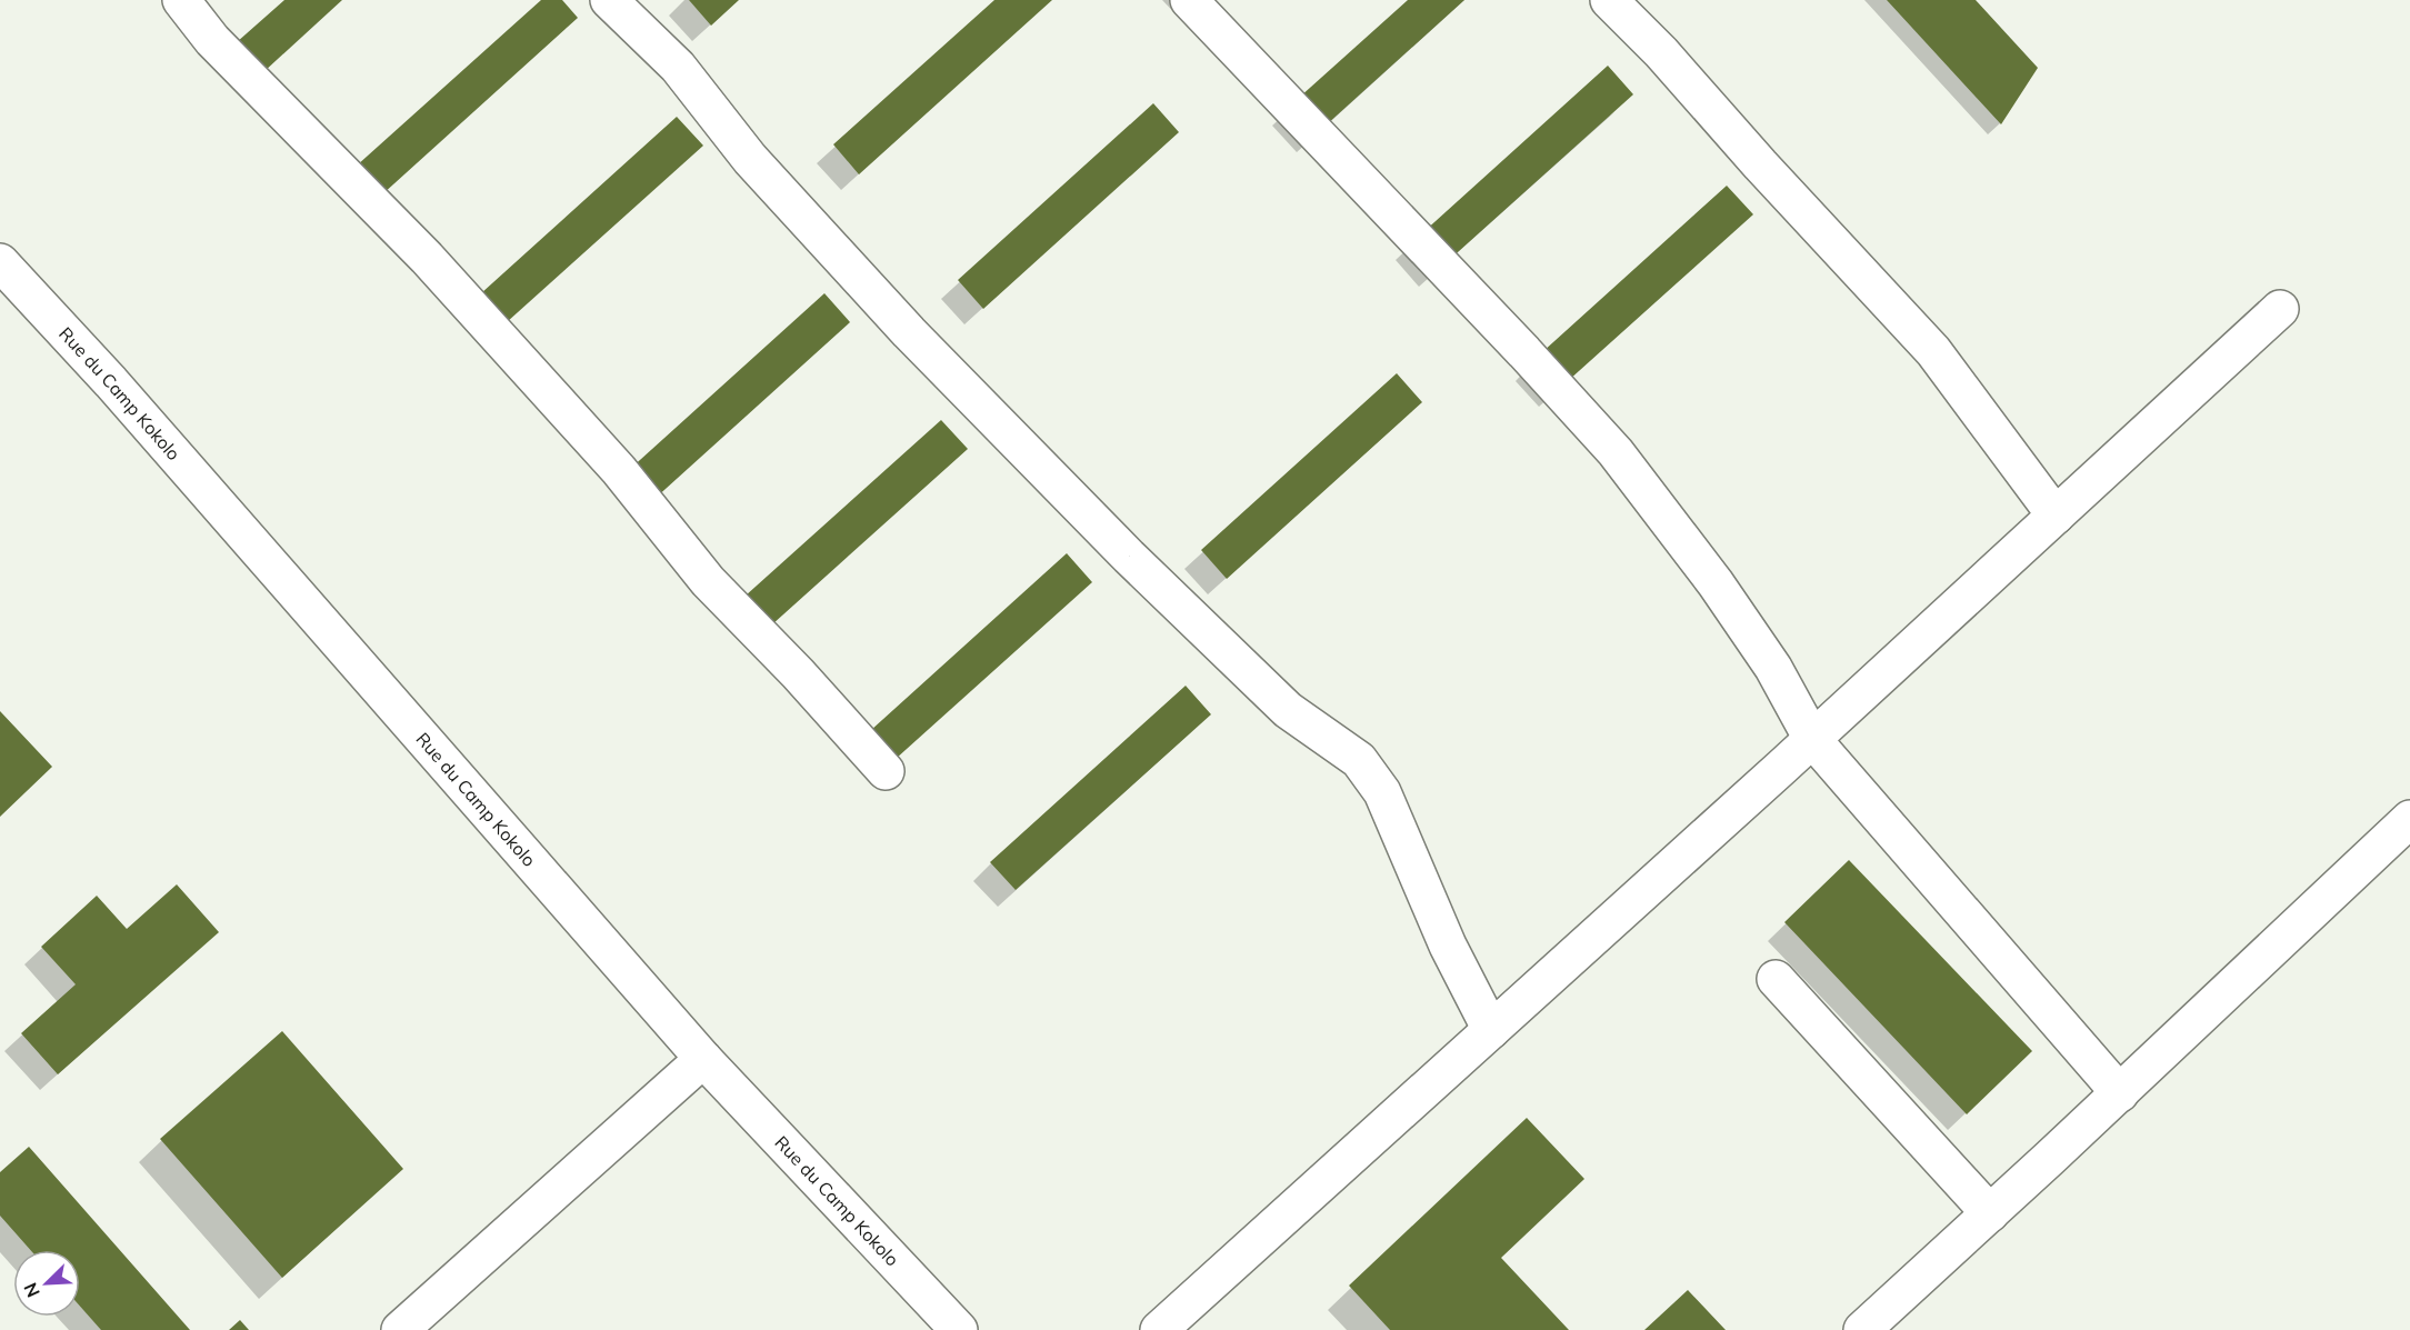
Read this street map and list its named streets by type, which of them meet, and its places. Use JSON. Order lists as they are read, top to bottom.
{
  "streets": {
    "street": ["Rue du Camp Kokolo"]
  },
  "north": "bottom left"
}
